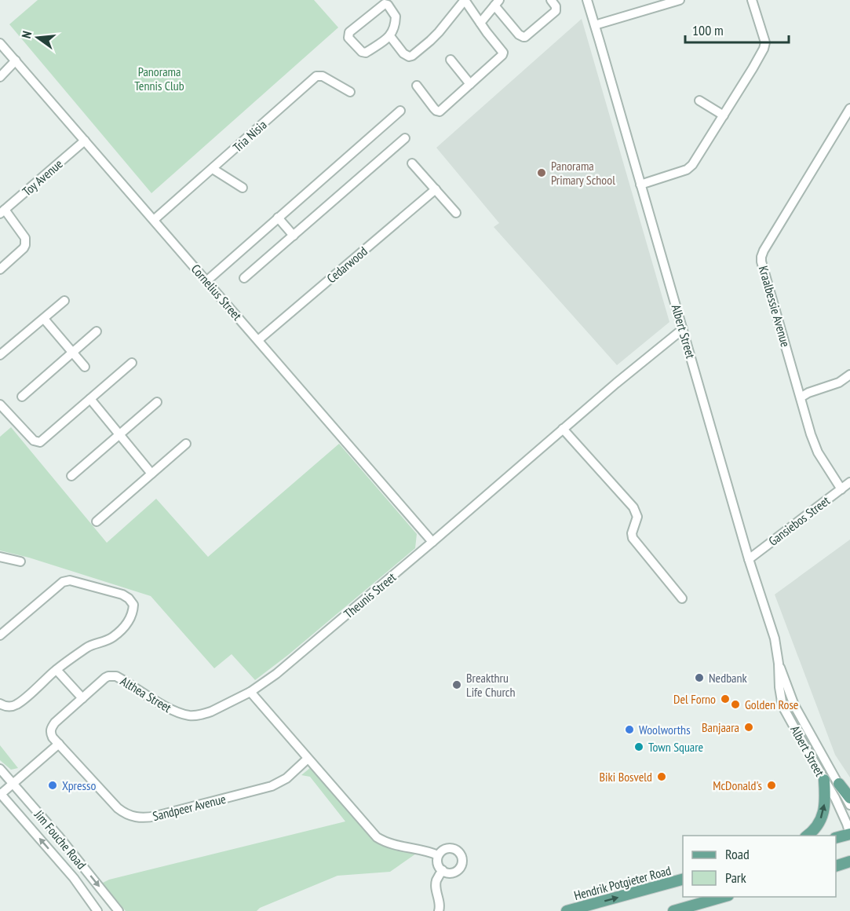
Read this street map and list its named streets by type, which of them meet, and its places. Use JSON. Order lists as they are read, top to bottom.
{
  "streets": {
    "main road": ["Hendrik Potgieter Road"],
    "street": [
      "Tria Nisia",
      "Toy Avenue",
      "Cedarwood",
      "Cornelius Street",
      "Kraalbessie Avenue",
      "Albert Street",
      "Gansiebos Street",
      "Theunis Street",
      "Althea Street",
      "Sandpeer Avenue",
      "Jim Fouche Road"
    ]
  },
  "crossings": [
    ["Tria Nisia", "Cornelius Street"],
    ["Toy Avenue", "Cornelius Street"],
    ["Cedarwood", "Cornelius Street"],
    ["Cornelius Street", "Theunis Street"],
    ["Kraalbessie Avenue", "Gansiebos Street"],
    ["Albert Street", "Gansiebos Street"],
    ["Albert Street", "Theunis Street"],
    ["Theunis Street", "Althea Street"],
    ["Althea Street", "Sandpeer Avenue"]
  ],
  "one_way": ["Hendrik Potgieter Road"],
  "parks": ["Panorama Tennis Club"],
  "places": [
    "Panorama Primary School",
    "Nedbank",
    "Breakthru Life Church",
    "Del Forno",
    "Golden Rose",
    "Banjaara",
    "Woolworths",
    "Town Square",
    "Biki Bosveld",
    "Xpresso",
    "McDonald's"
  ],
  "legend": ["Road", "Park"],
  "scale_bar": "100 m",
  "north": "left"
}
